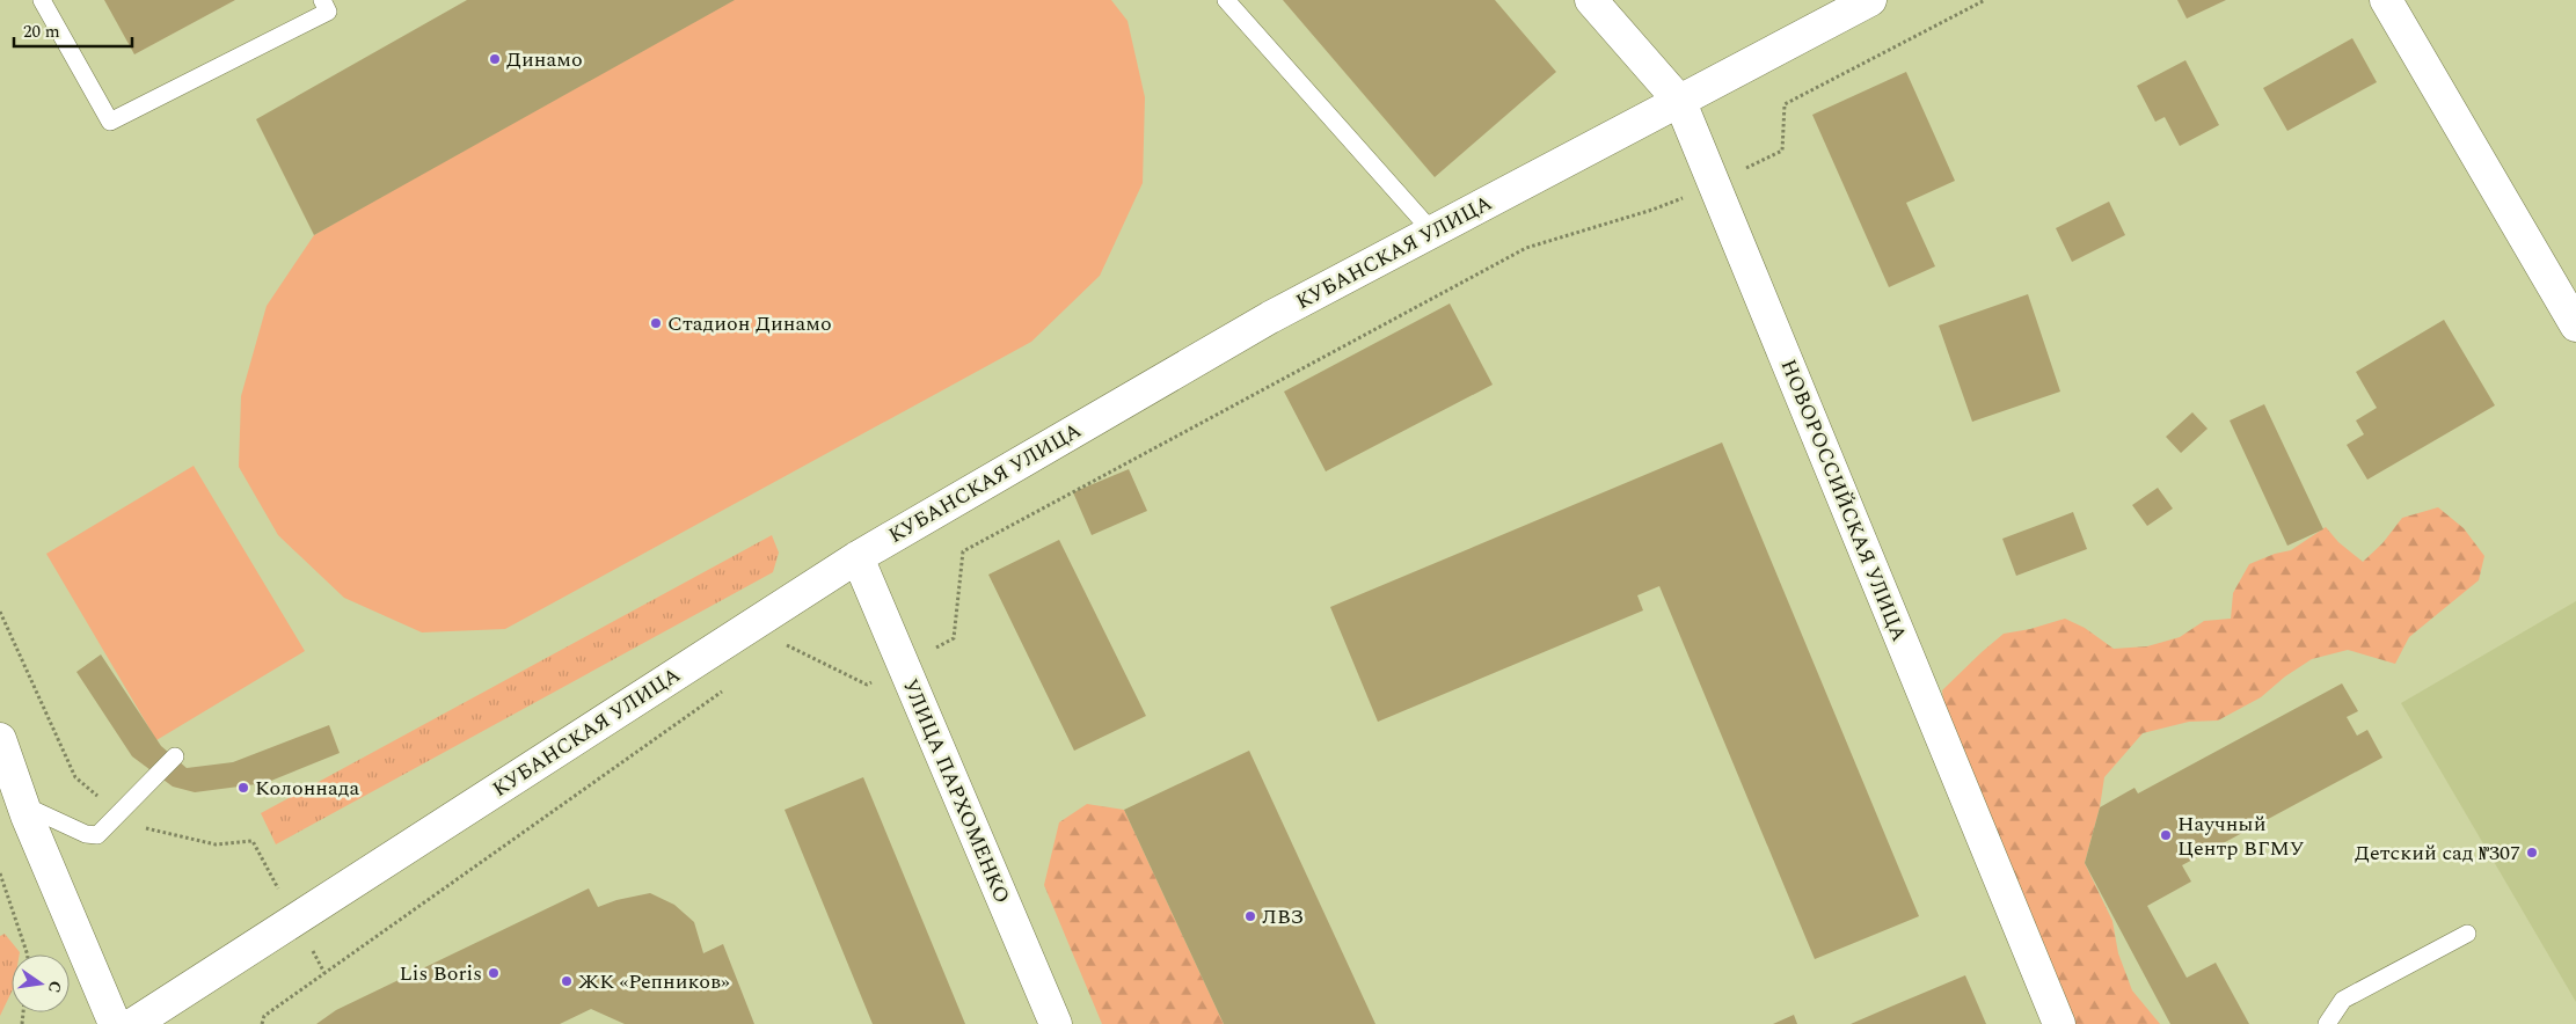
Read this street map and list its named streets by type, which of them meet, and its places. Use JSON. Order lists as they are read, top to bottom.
{
  "streets": {
    "main road": ["КУБАНСКАЯ УЛИЦА", "НОВОРОССИЙСКАЯ УЛИЦА", "УЛИЦА ПАРХОМЕНКО"]
  },
  "crossings": [
    ["КУБАНСКАЯ УЛИЦА", "НОВОРОССИЙСКАЯ УЛИЦА"],
    ["КУБАНСКАЯ УЛИЦА", "УЛИЦА ПАРХОМЕНКО"]
  ],
  "places": [
    "Динамо",
    "Стадион Динамо",
    "Колоннада",
    "Научный Центр ВГМУ",
    "Детский сад №307",
    "ЛВЗ",
    "Lis Boris",
    "ЖК «Репников»"
  ],
  "scale_bar": "20 m",
  "north": "right"
}
